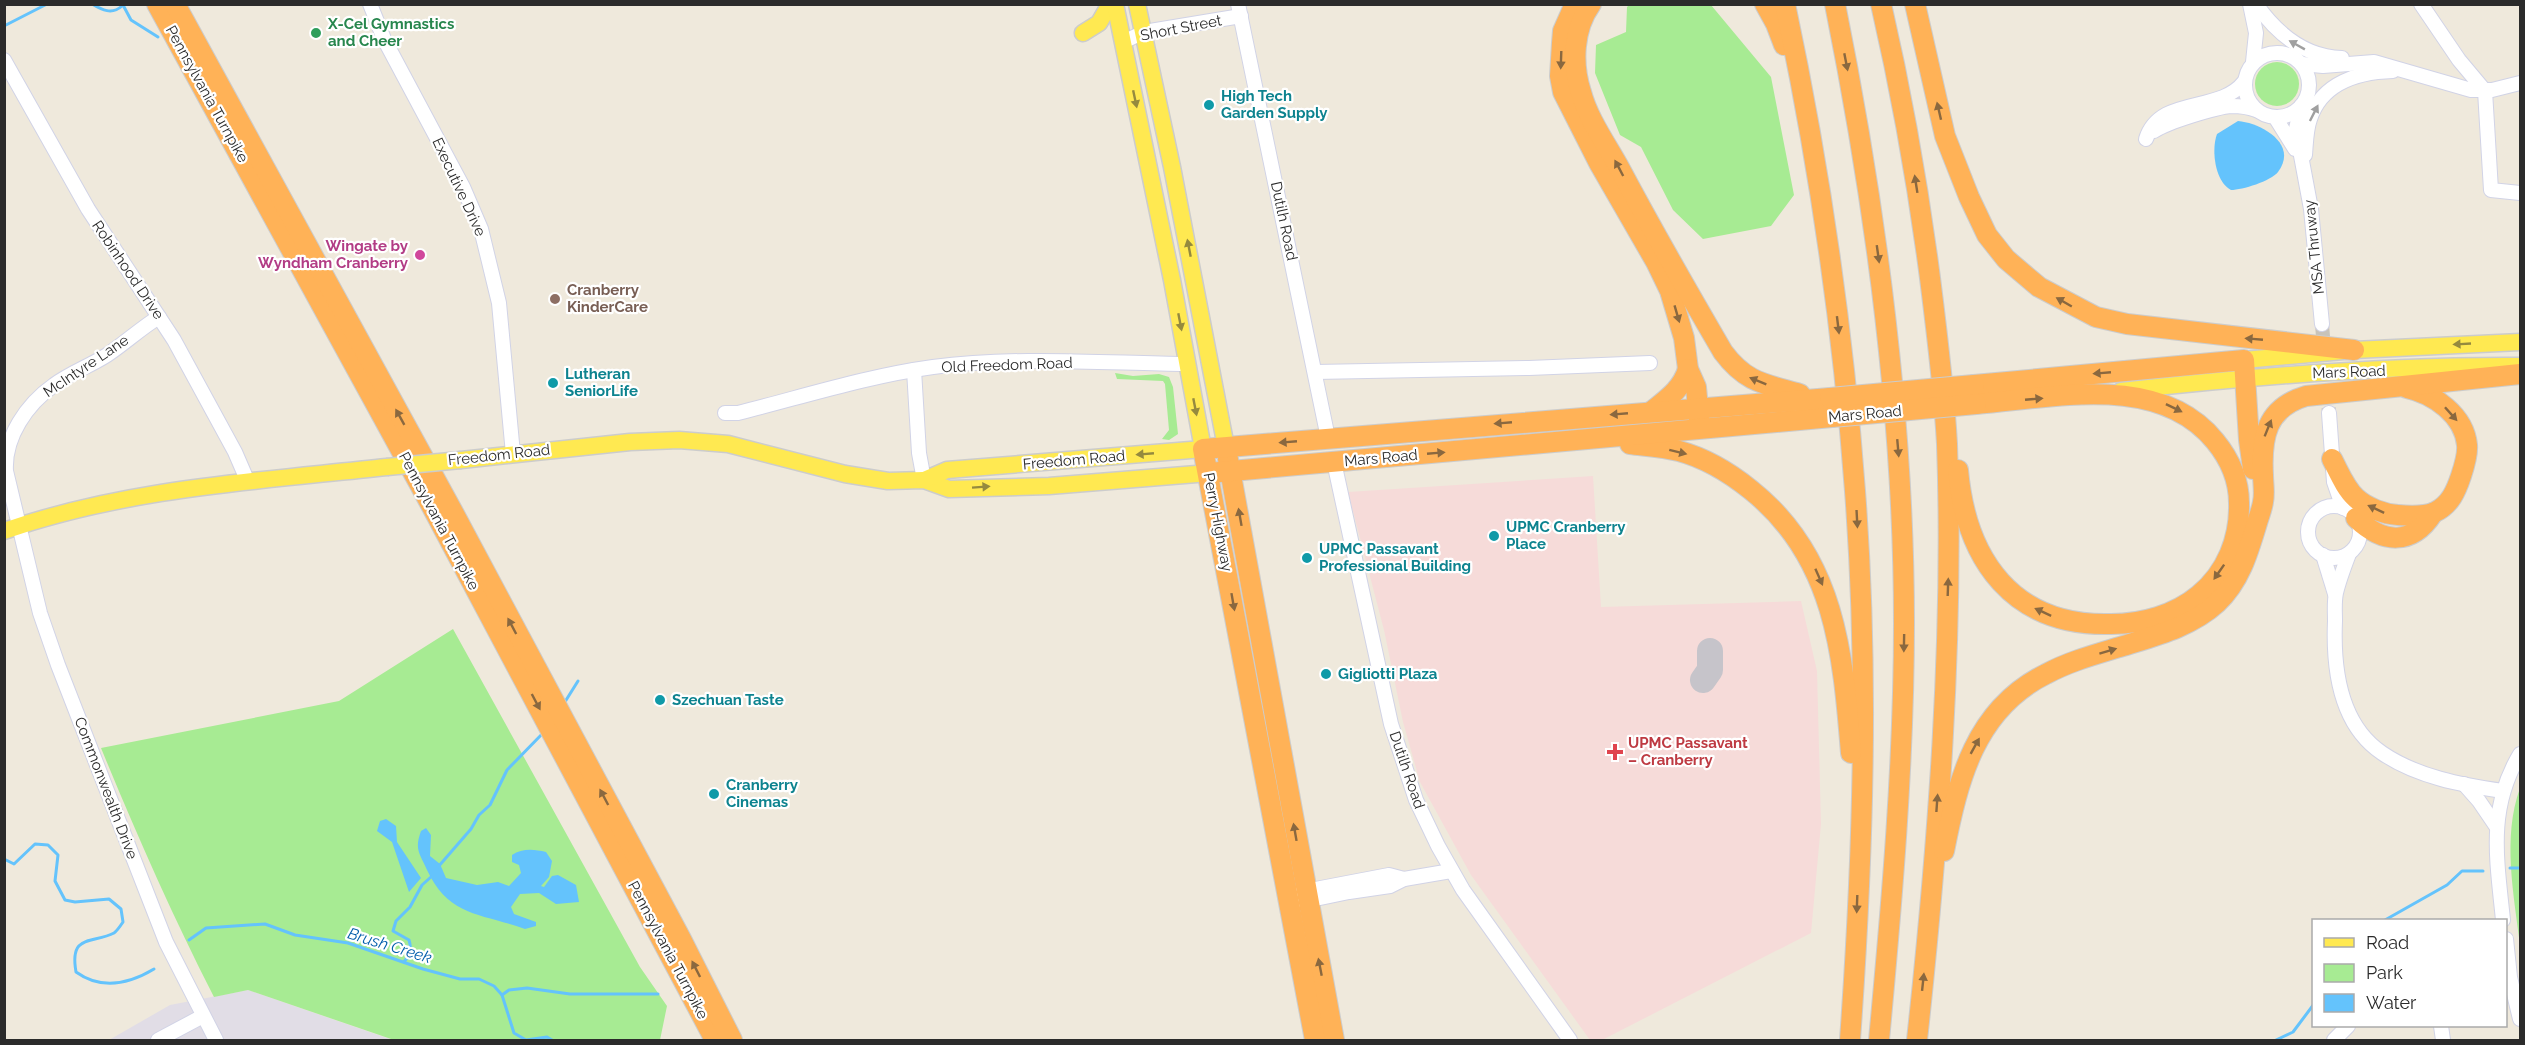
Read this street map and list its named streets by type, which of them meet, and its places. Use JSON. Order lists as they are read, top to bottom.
{
  "streets": {
    "highway": [
      "Pennsylvania Turnpike",
      "Mars Road",
      "Freedom Road",
      "Perry Highway"
    ],
    "street": [
      "Short Street",
      "Executive Drive",
      "Dutilh Road",
      "MSA Thruway",
      "Robinhood Drive",
      "Old Freedom Road",
      "McIntyre Lane",
      "Commonwealth Drive"
    ]
  },
  "crossings": [
    ["Short Street", "Dutilh Road"],
    ["Short Street", "Perry Highway"],
    ["Executive Drive", "Freedom Road"],
    ["Dutilh Road", "Mars Road"],
    ["Robinhood Drive", "McIntyre Lane"],
    ["Robinhood Drive", "Freedom Road"],
    ["Old Freedom Road", "Perry Highway"],
    ["McIntyre Lane", "Freedom Road"],
    ["McIntyre Lane", "Commonwealth Drive"],
    ["Mars Road", "Freedom Road"],
    ["Mars Road", "Perry Highway"],
    ["Freedom Road", "Perry Highway"],
    ["Freedom Road", "Commonwealth Drive"]
  ],
  "water": ["Brush Creek"],
  "places": {
    "other": [
      "X-Cel Gymnastics and Cheer",
      "High Tech Garden Supply",
      "Wingate by Wyndham Cranberry",
      "Cranberry KinderCare",
      "Lutheran SeniorLife",
      "UPMC Cranberry Place",
      "UPMC Passavant Professional Building",
      "Gigliotti Plaza",
      "Szechuan Taste",
      "Cranberry Cinemas"
    ],
    "health": ["UPMC Passavant – Cranberry"]
  },
  "legend": ["Road", "Park", "Water"]
}
